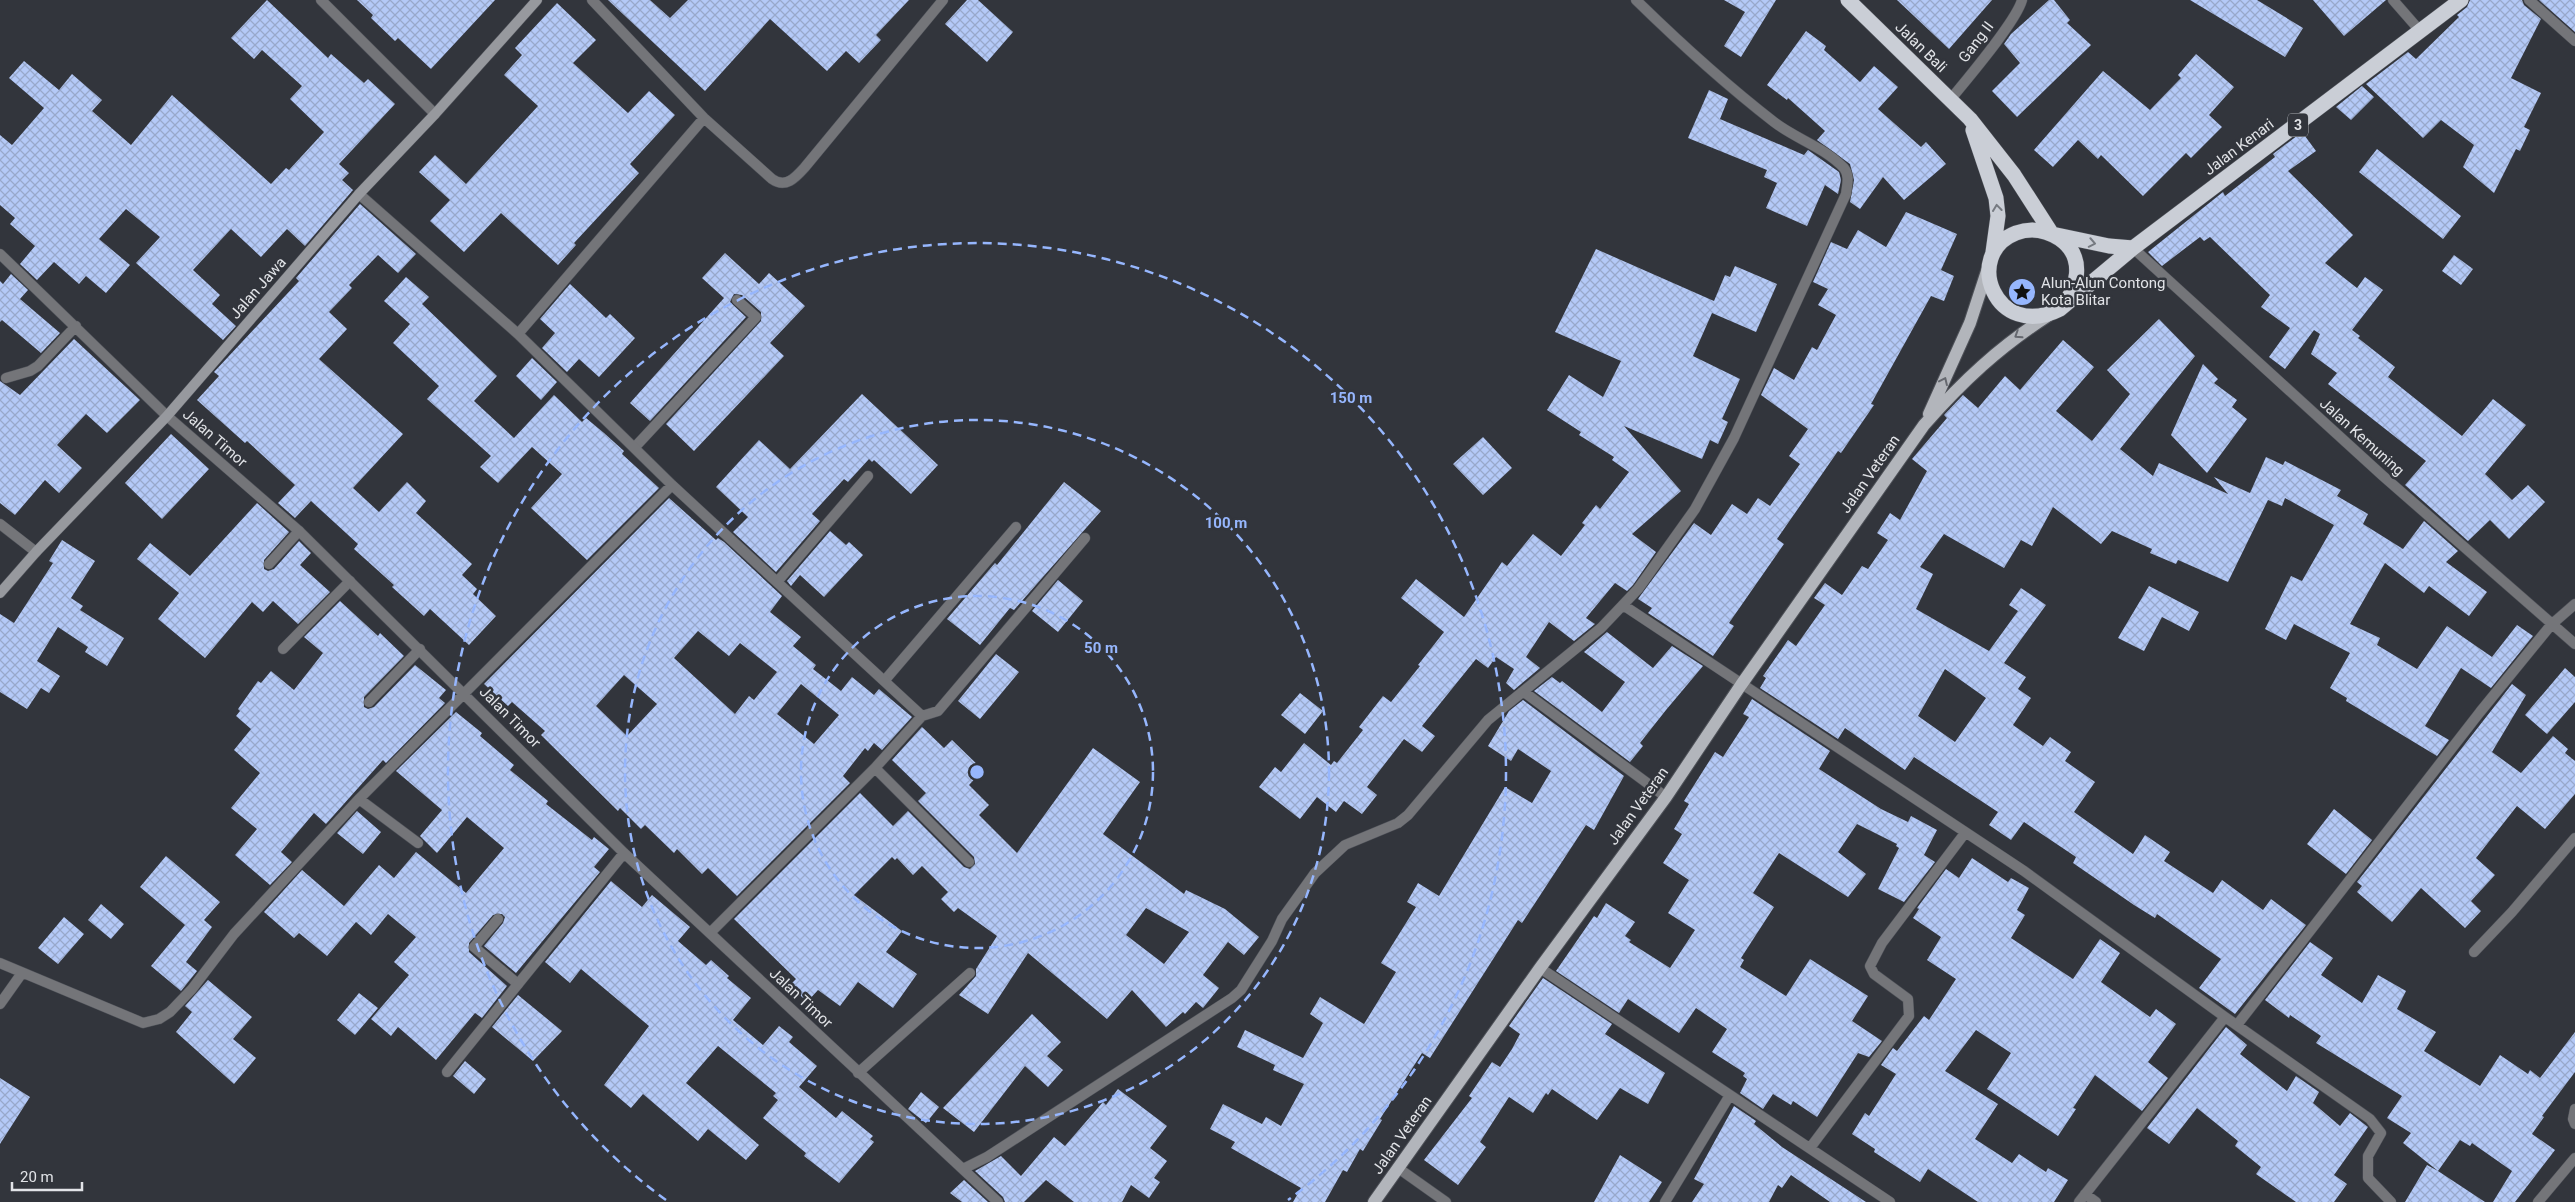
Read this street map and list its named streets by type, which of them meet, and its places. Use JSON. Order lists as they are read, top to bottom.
{
  "streets": {
    "highway": ["Jalan Bali", "3", "Jalan Kenari"],
    "main road": ["Jalan Veteran"],
    "street": [
      "Gang II",
      "Jalan Jawa",
      "Jalan Kemuning",
      "Jalan Timor"
    ]
  },
  "crossings": [
    ["Gang II", "Jalan Bali"],
    ["Jalan Bali", "3"],
    ["3", "Jalan Kenari"],
    ["3", "Jalan Kemuning"],
    ["3", "Jalan Veteran"],
    ["Jalan Kenari", "Jalan Kemuning"],
    ["Jalan Jawa", "Jalan Timor"]
  ],
  "places": {
    "place": ["Alun-Alun Contong Kota Blitar"]
  },
  "scale_bar": "20 m",
  "rings": ["150 m", "100 m", "50 m"]
}
